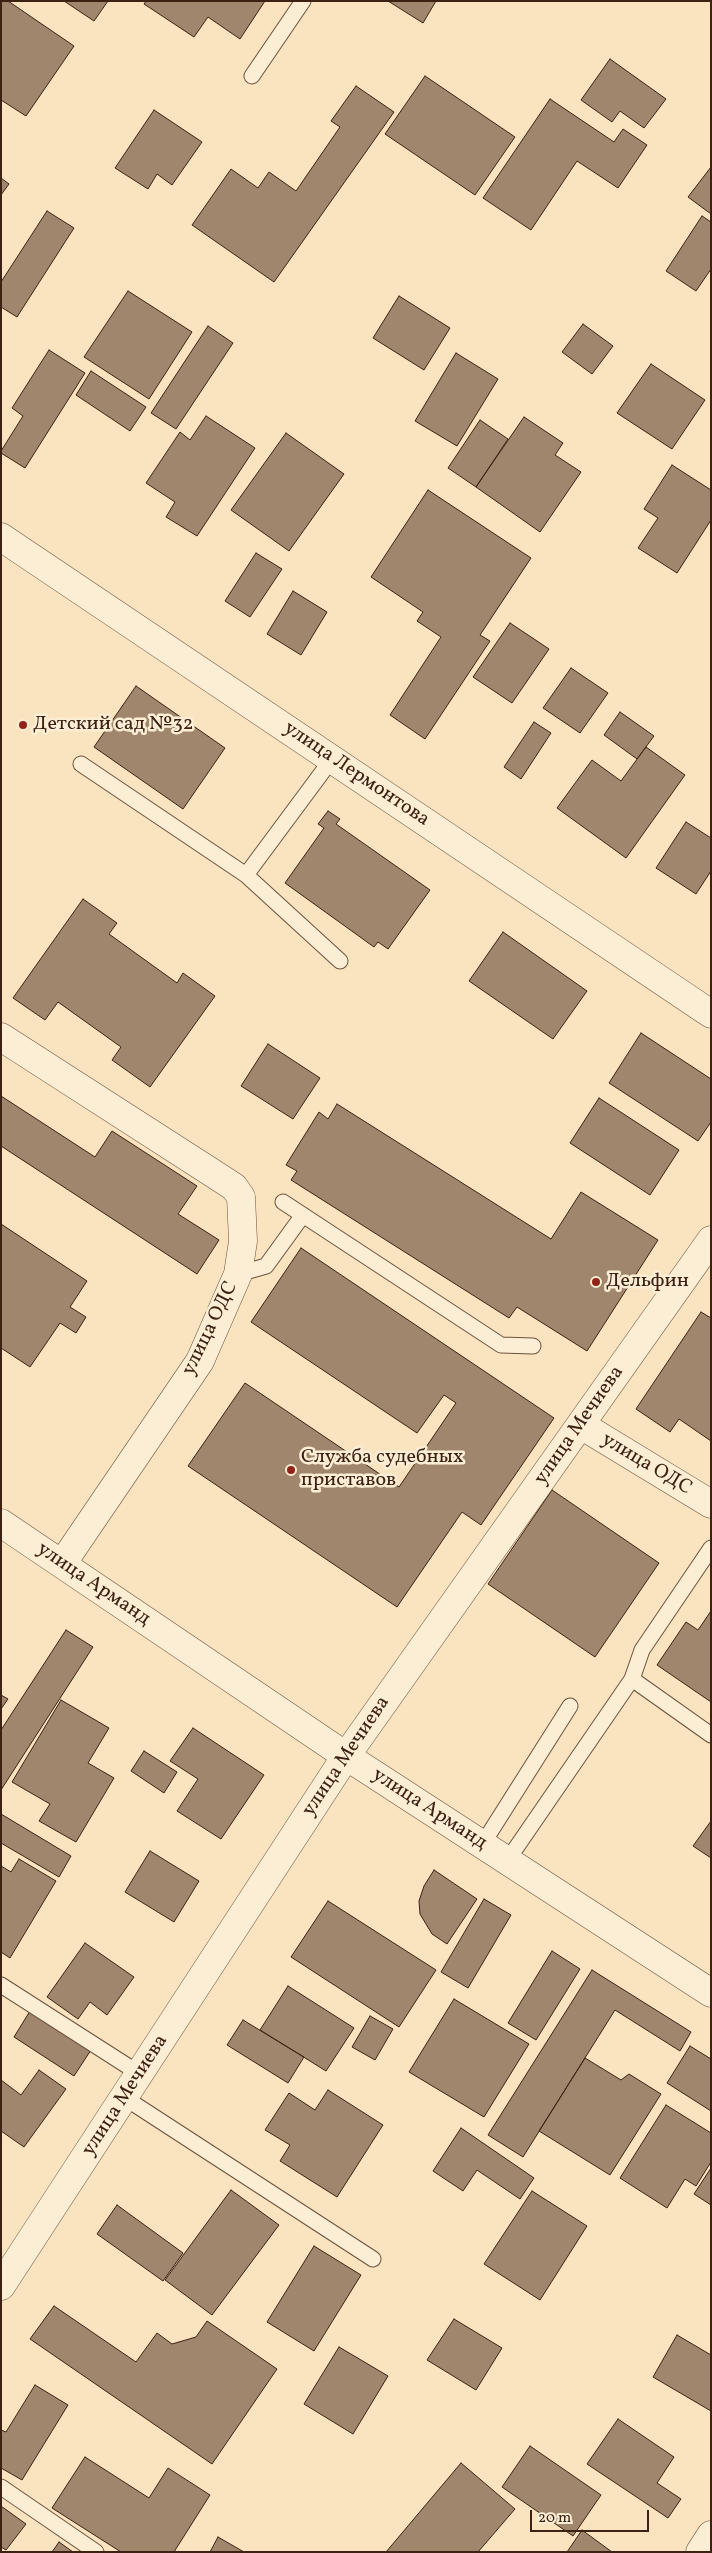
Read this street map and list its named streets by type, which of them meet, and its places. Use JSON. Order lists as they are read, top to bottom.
{
  "streets": {
    "street": [
      "улица Лермонтова",
      "улица ОДС",
      "улица Мечиева",
      "улица Арманд"
    ]
  },
  "crossings": [
    ["улица ОДС", "улица Мечиева"],
    ["улица ОДС", "улица Арманд"],
    ["улица Мечиева", "улица Арманд"]
  ],
  "places": ["Детский сад №32", "Дельфин", "Служба судебных приставов"],
  "scale_bar": "20 m"
}
